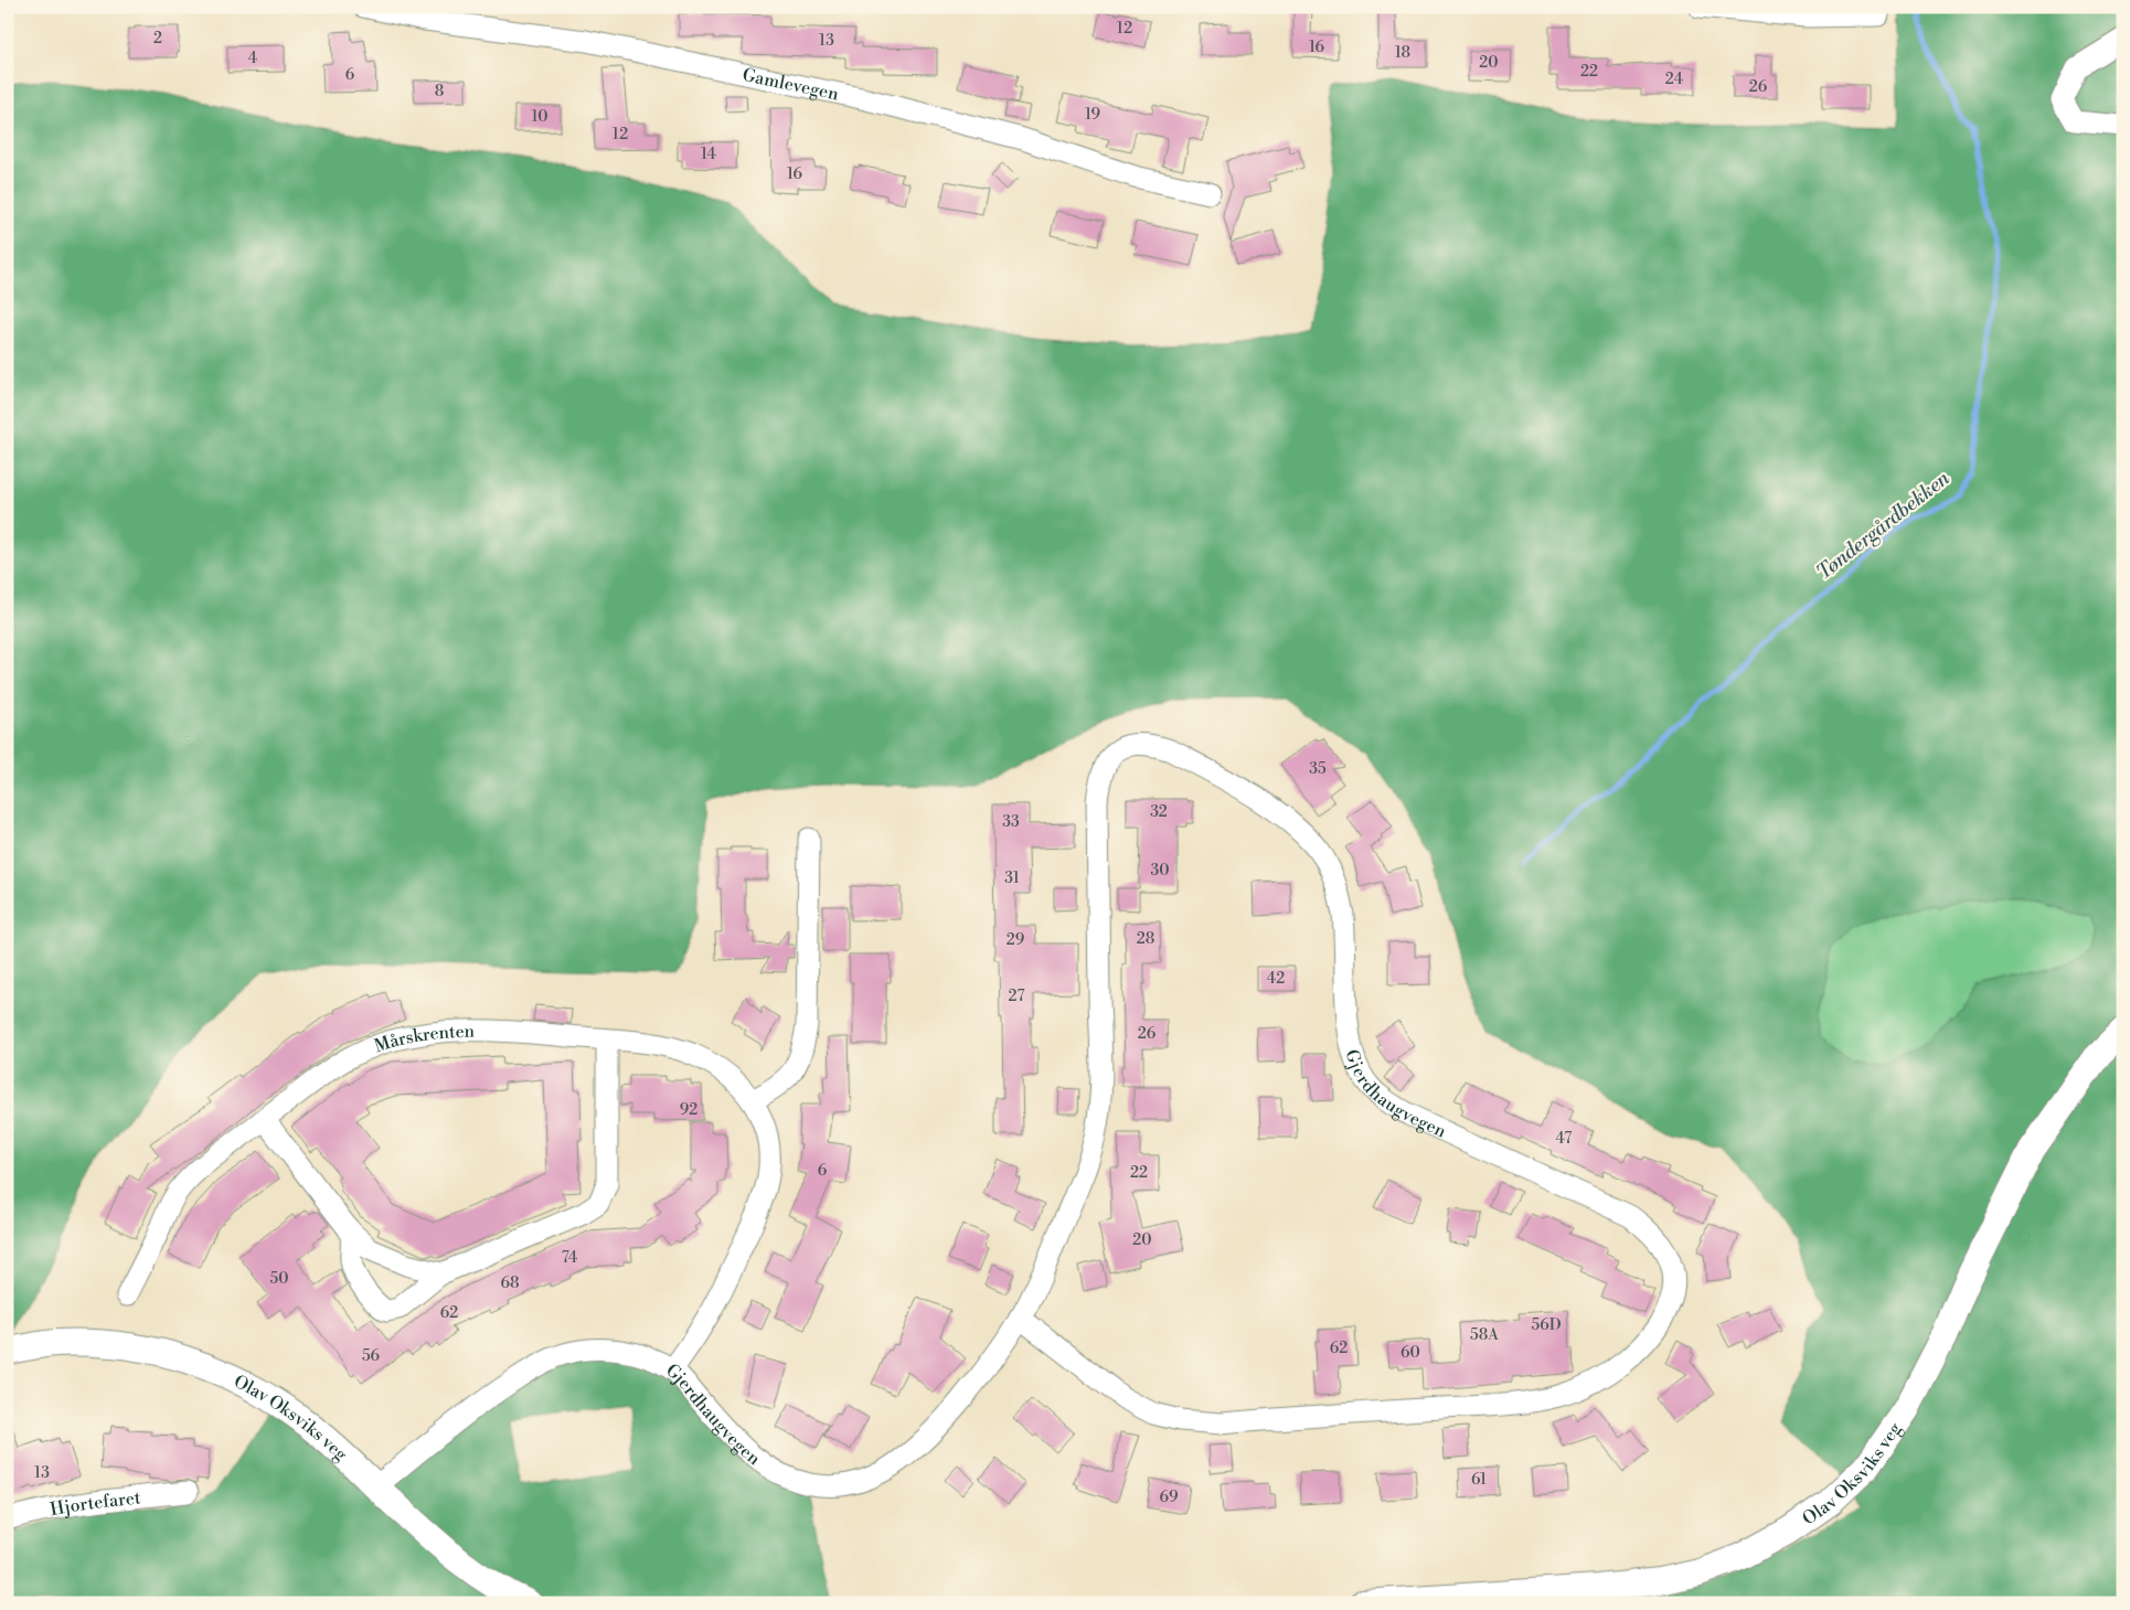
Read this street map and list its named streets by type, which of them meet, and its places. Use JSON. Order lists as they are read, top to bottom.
{
  "streets": {
    "street": [
      "Gamlevegen",
      "Mårskrenten",
      "Gjerdhaugvegen",
      "Olav Oksviks veg",
      "Hjortefaret"
    ]
  },
  "crossings": [
    ["Mårskrenten", "Gjerdhaugvegen"],
    ["Gjerdhaugvegen", "Olav Oksviks veg"]
  ],
  "water": ["Tøndergårdbekken"],
  "house_numbers": [
    "12",
    "2",
    "13",
    "16",
    "18",
    "4",
    "20",
    "22",
    "6",
    "24",
    "26",
    "8",
    "19",
    "10",
    "12",
    "14",
    "16",
    "35",
    "32",
    "33",
    "30",
    "31",
    "28",
    "29",
    "42",
    "27",
    "26",
    "92",
    "47",
    "6",
    "22",
    "20",
    "74",
    "50",
    "68",
    "62",
    "56D",
    "58A",
    "62",
    "60",
    "56",
    "13",
    "61",
    "69"
  ]
}
